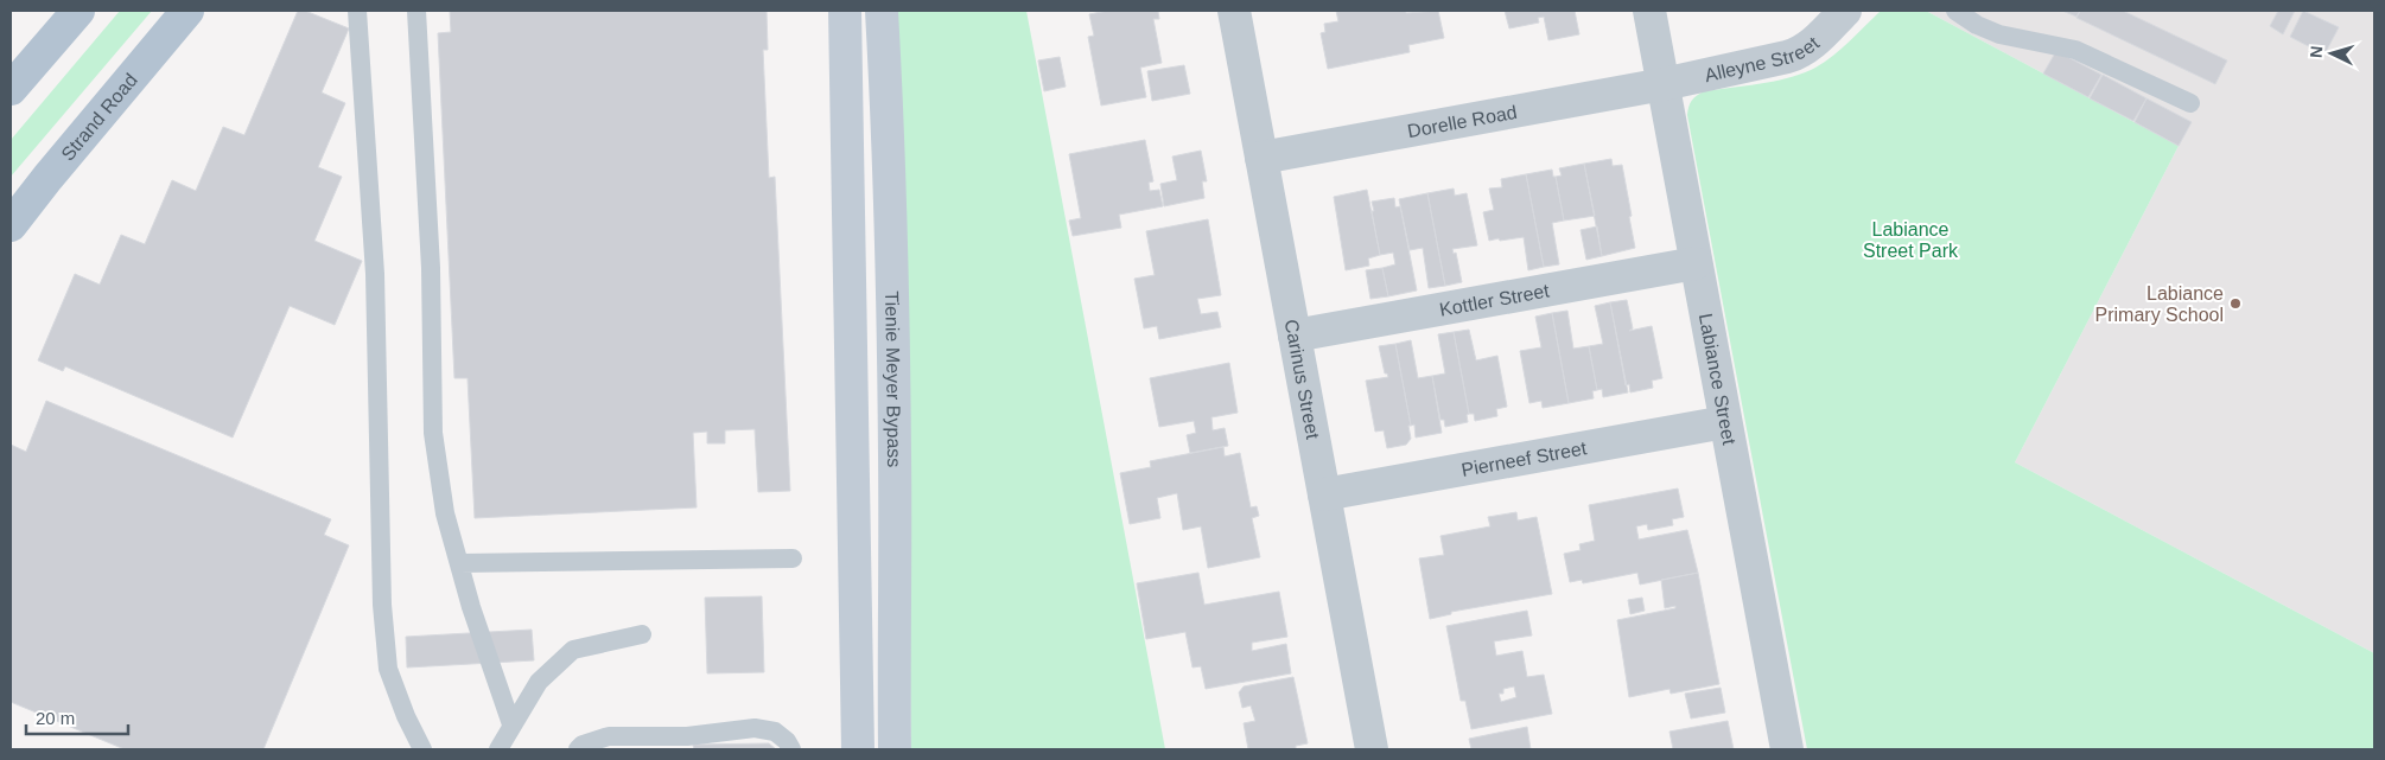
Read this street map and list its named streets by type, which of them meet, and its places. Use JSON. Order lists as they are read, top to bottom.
{
  "streets": {
    "main road": ["Strand Road"],
    "street": [
      "Alleyne Street",
      "Dorelle Road",
      "Kottler Street",
      "Tienie Meyer Bypass",
      "Carinus Street",
      "Labiance Street",
      "Pierneef Street"
    ]
  },
  "crossings": [
    ["Alleyne Street", "Dorelle Road"],
    ["Alleyne Street", "Labiance Street"],
    ["Dorelle Road", "Carinus Street"],
    ["Dorelle Road", "Labiance Street"],
    ["Kottler Street", "Carinus Street"],
    ["Kottler Street", "Labiance Street"],
    ["Carinus Street", "Pierneef Street"],
    ["Labiance Street", "Pierneef Street"]
  ],
  "parks": ["Labiance Street Park"],
  "places": ["Labiance Primary School"],
  "scale_bar": "20 m",
  "north": "left"
}
